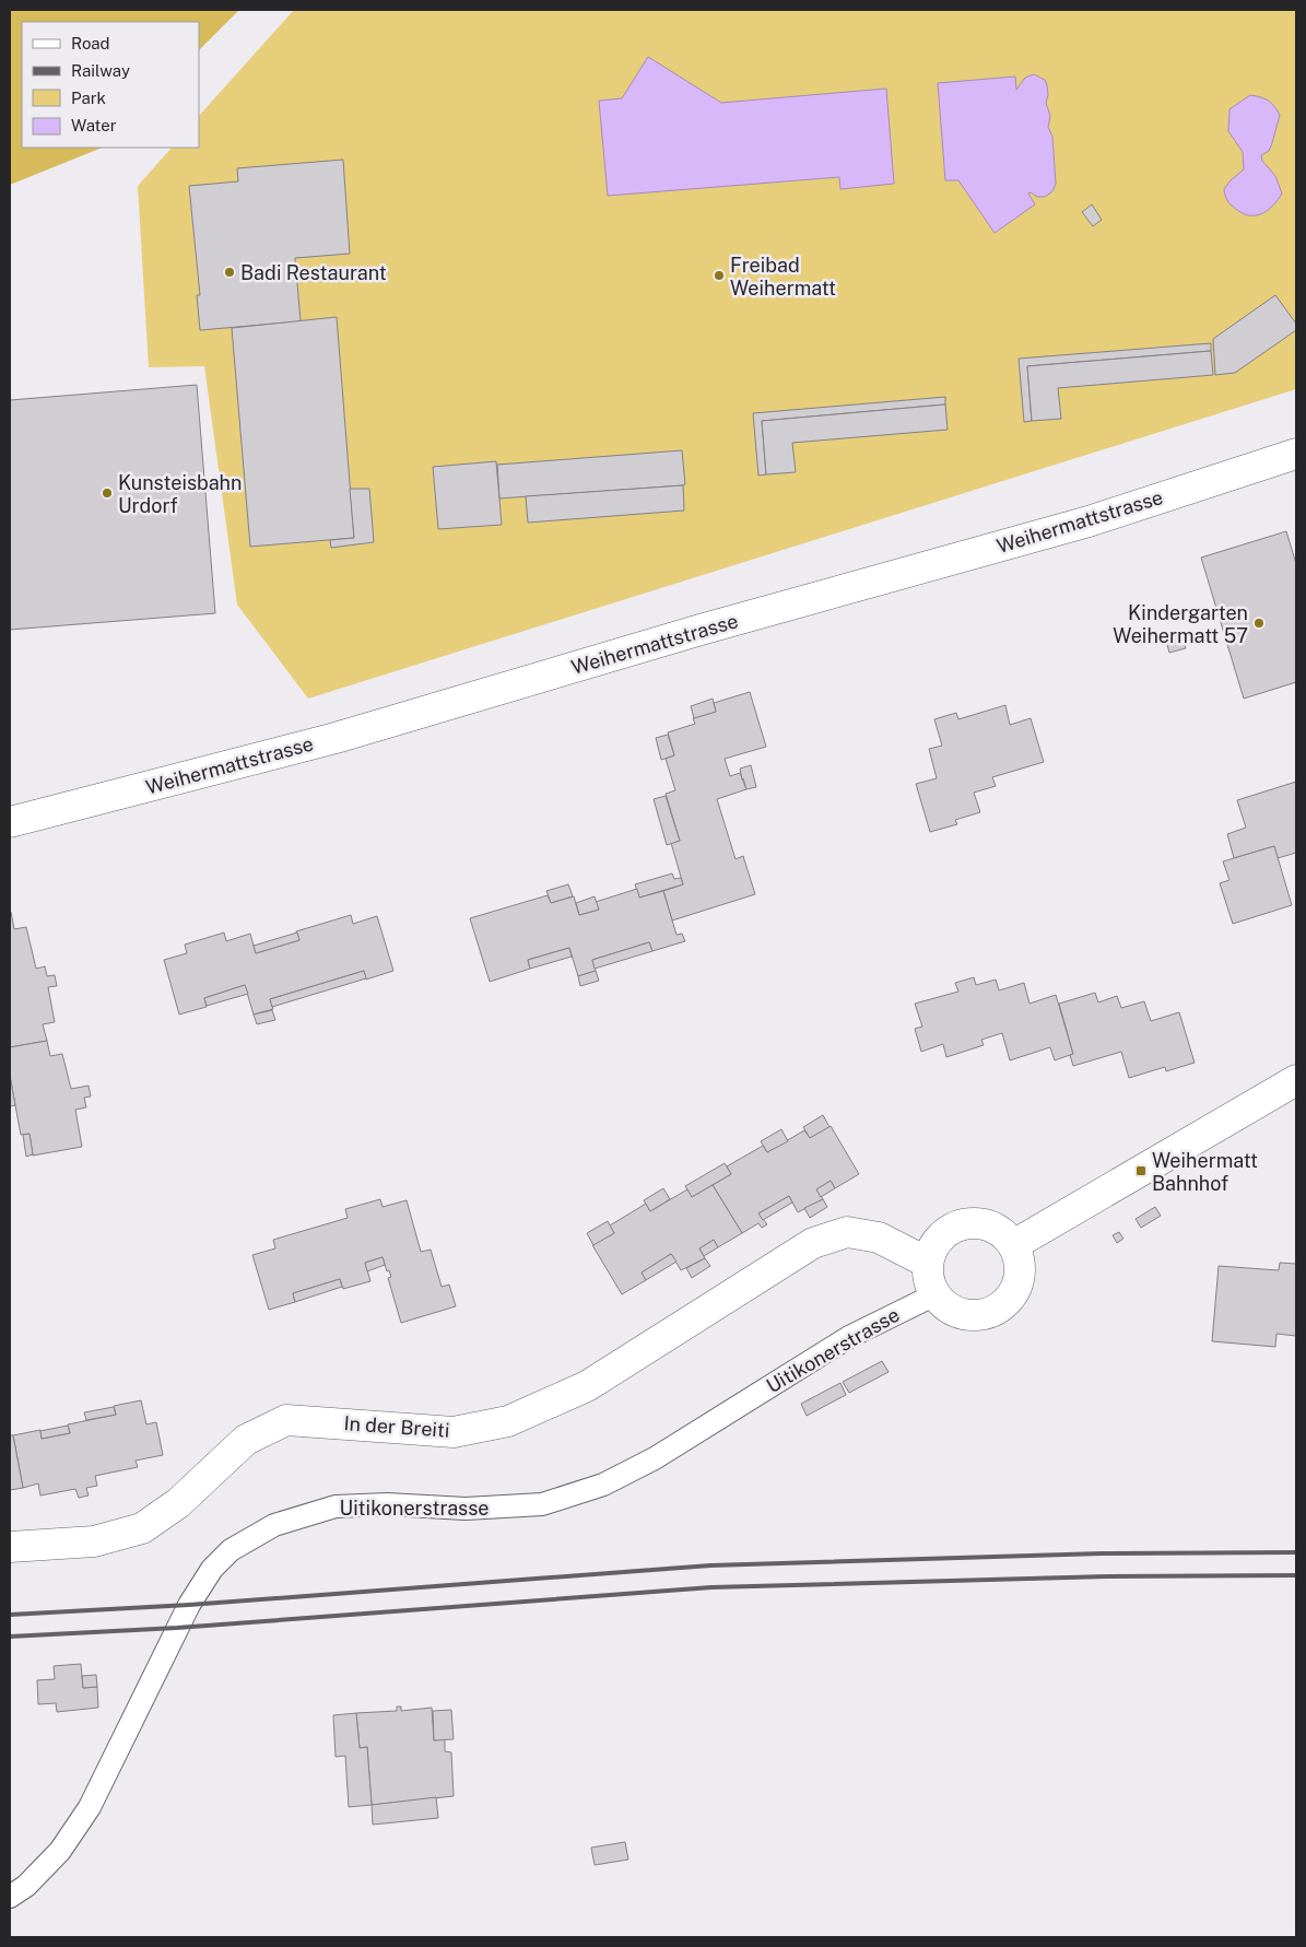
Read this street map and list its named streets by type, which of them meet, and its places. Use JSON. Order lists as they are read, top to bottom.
{
  "streets": {
    "street": ["Weihermattstrasse", "In der Breiti"],
    "lane": ["Uitikonerstrasse"]
  },
  "crossings": [
    ["Uitikonerstrasse", "In der Breiti"]
  ],
  "places": {
    "other": [
      "Badi Restaurant",
      "Freibad Weihermatt",
      "Kunsteisbahn Urdorf",
      "Kindergarten Weihermatt 57"
    ],
    "transit": ["Weihermatt Bahnhof"]
  },
  "legend": [
    "Road",
    "Railway",
    "Park",
    "Water"
  ]
}
